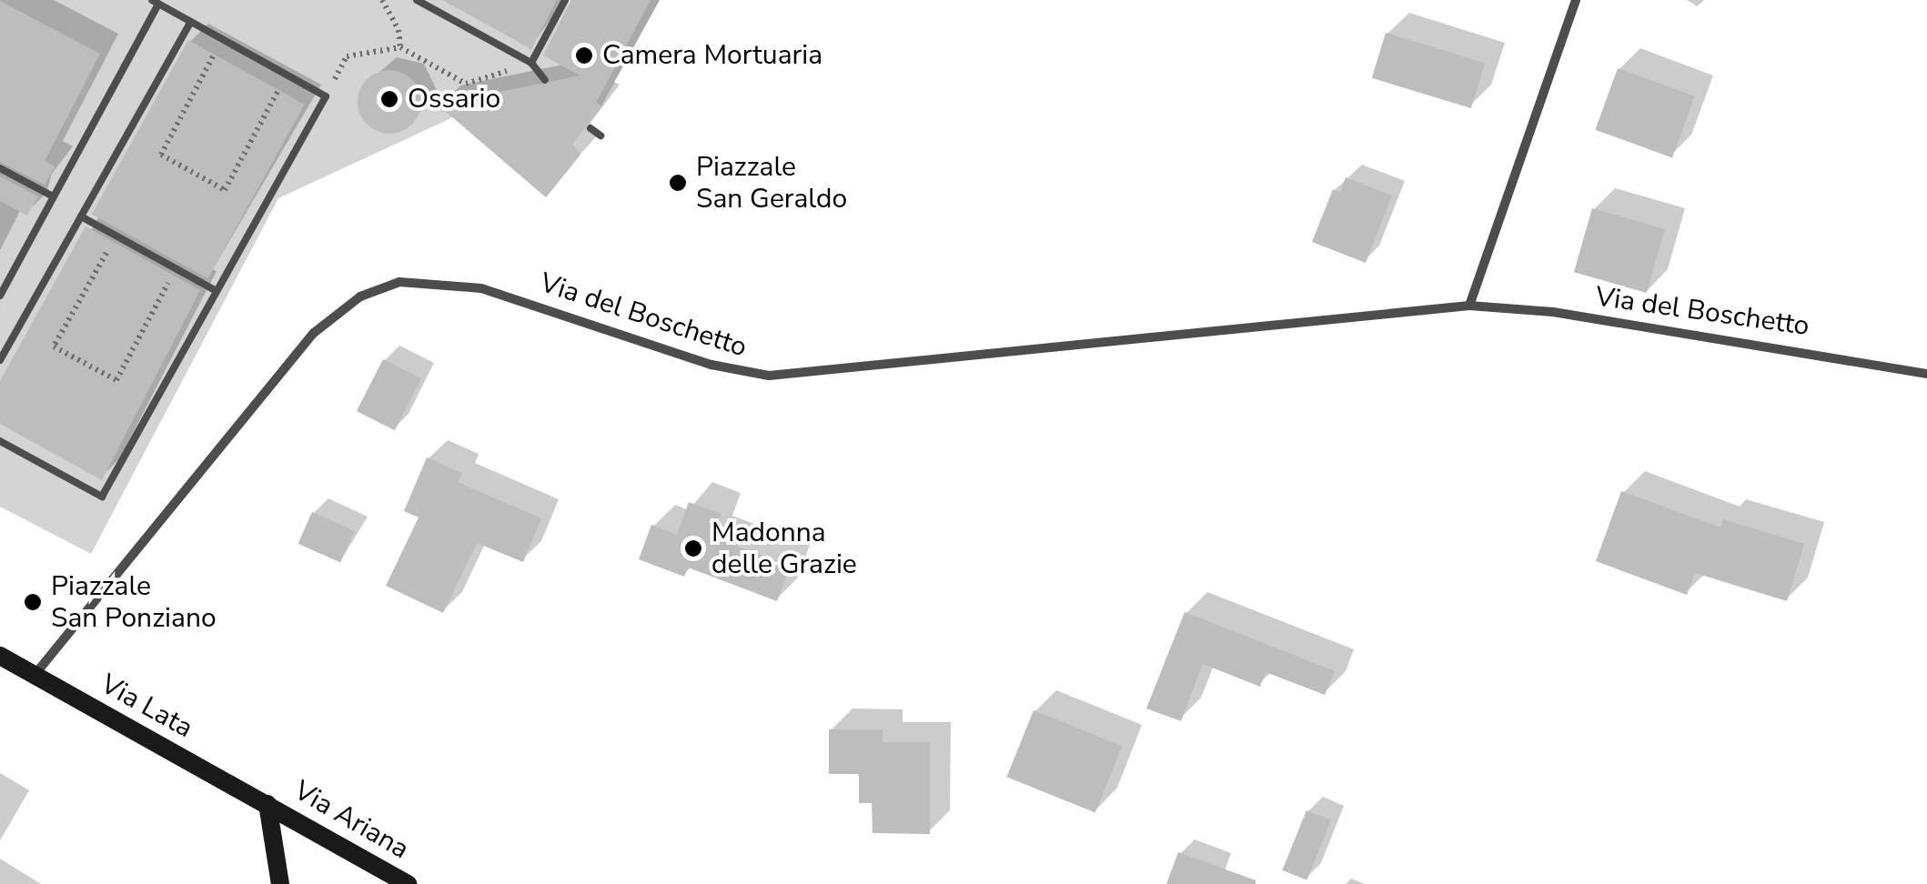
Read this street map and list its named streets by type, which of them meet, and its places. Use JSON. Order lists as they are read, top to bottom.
{
  "streets": {
    "main road": ["Via Lata", "Via Ariana"],
    "street": ["Via del Boschetto"]
  },
  "crossings": [
    ["Via del Boschetto", "Via Lata"],
    ["Via Lata", "Via Ariana"]
  ],
  "places": [
    "Camera Mortuaria",
    "Ossario",
    "Piazzale San Geraldo",
    "Madonna delle Grazie",
    "Piazzale San Ponziano"
  ]
}
